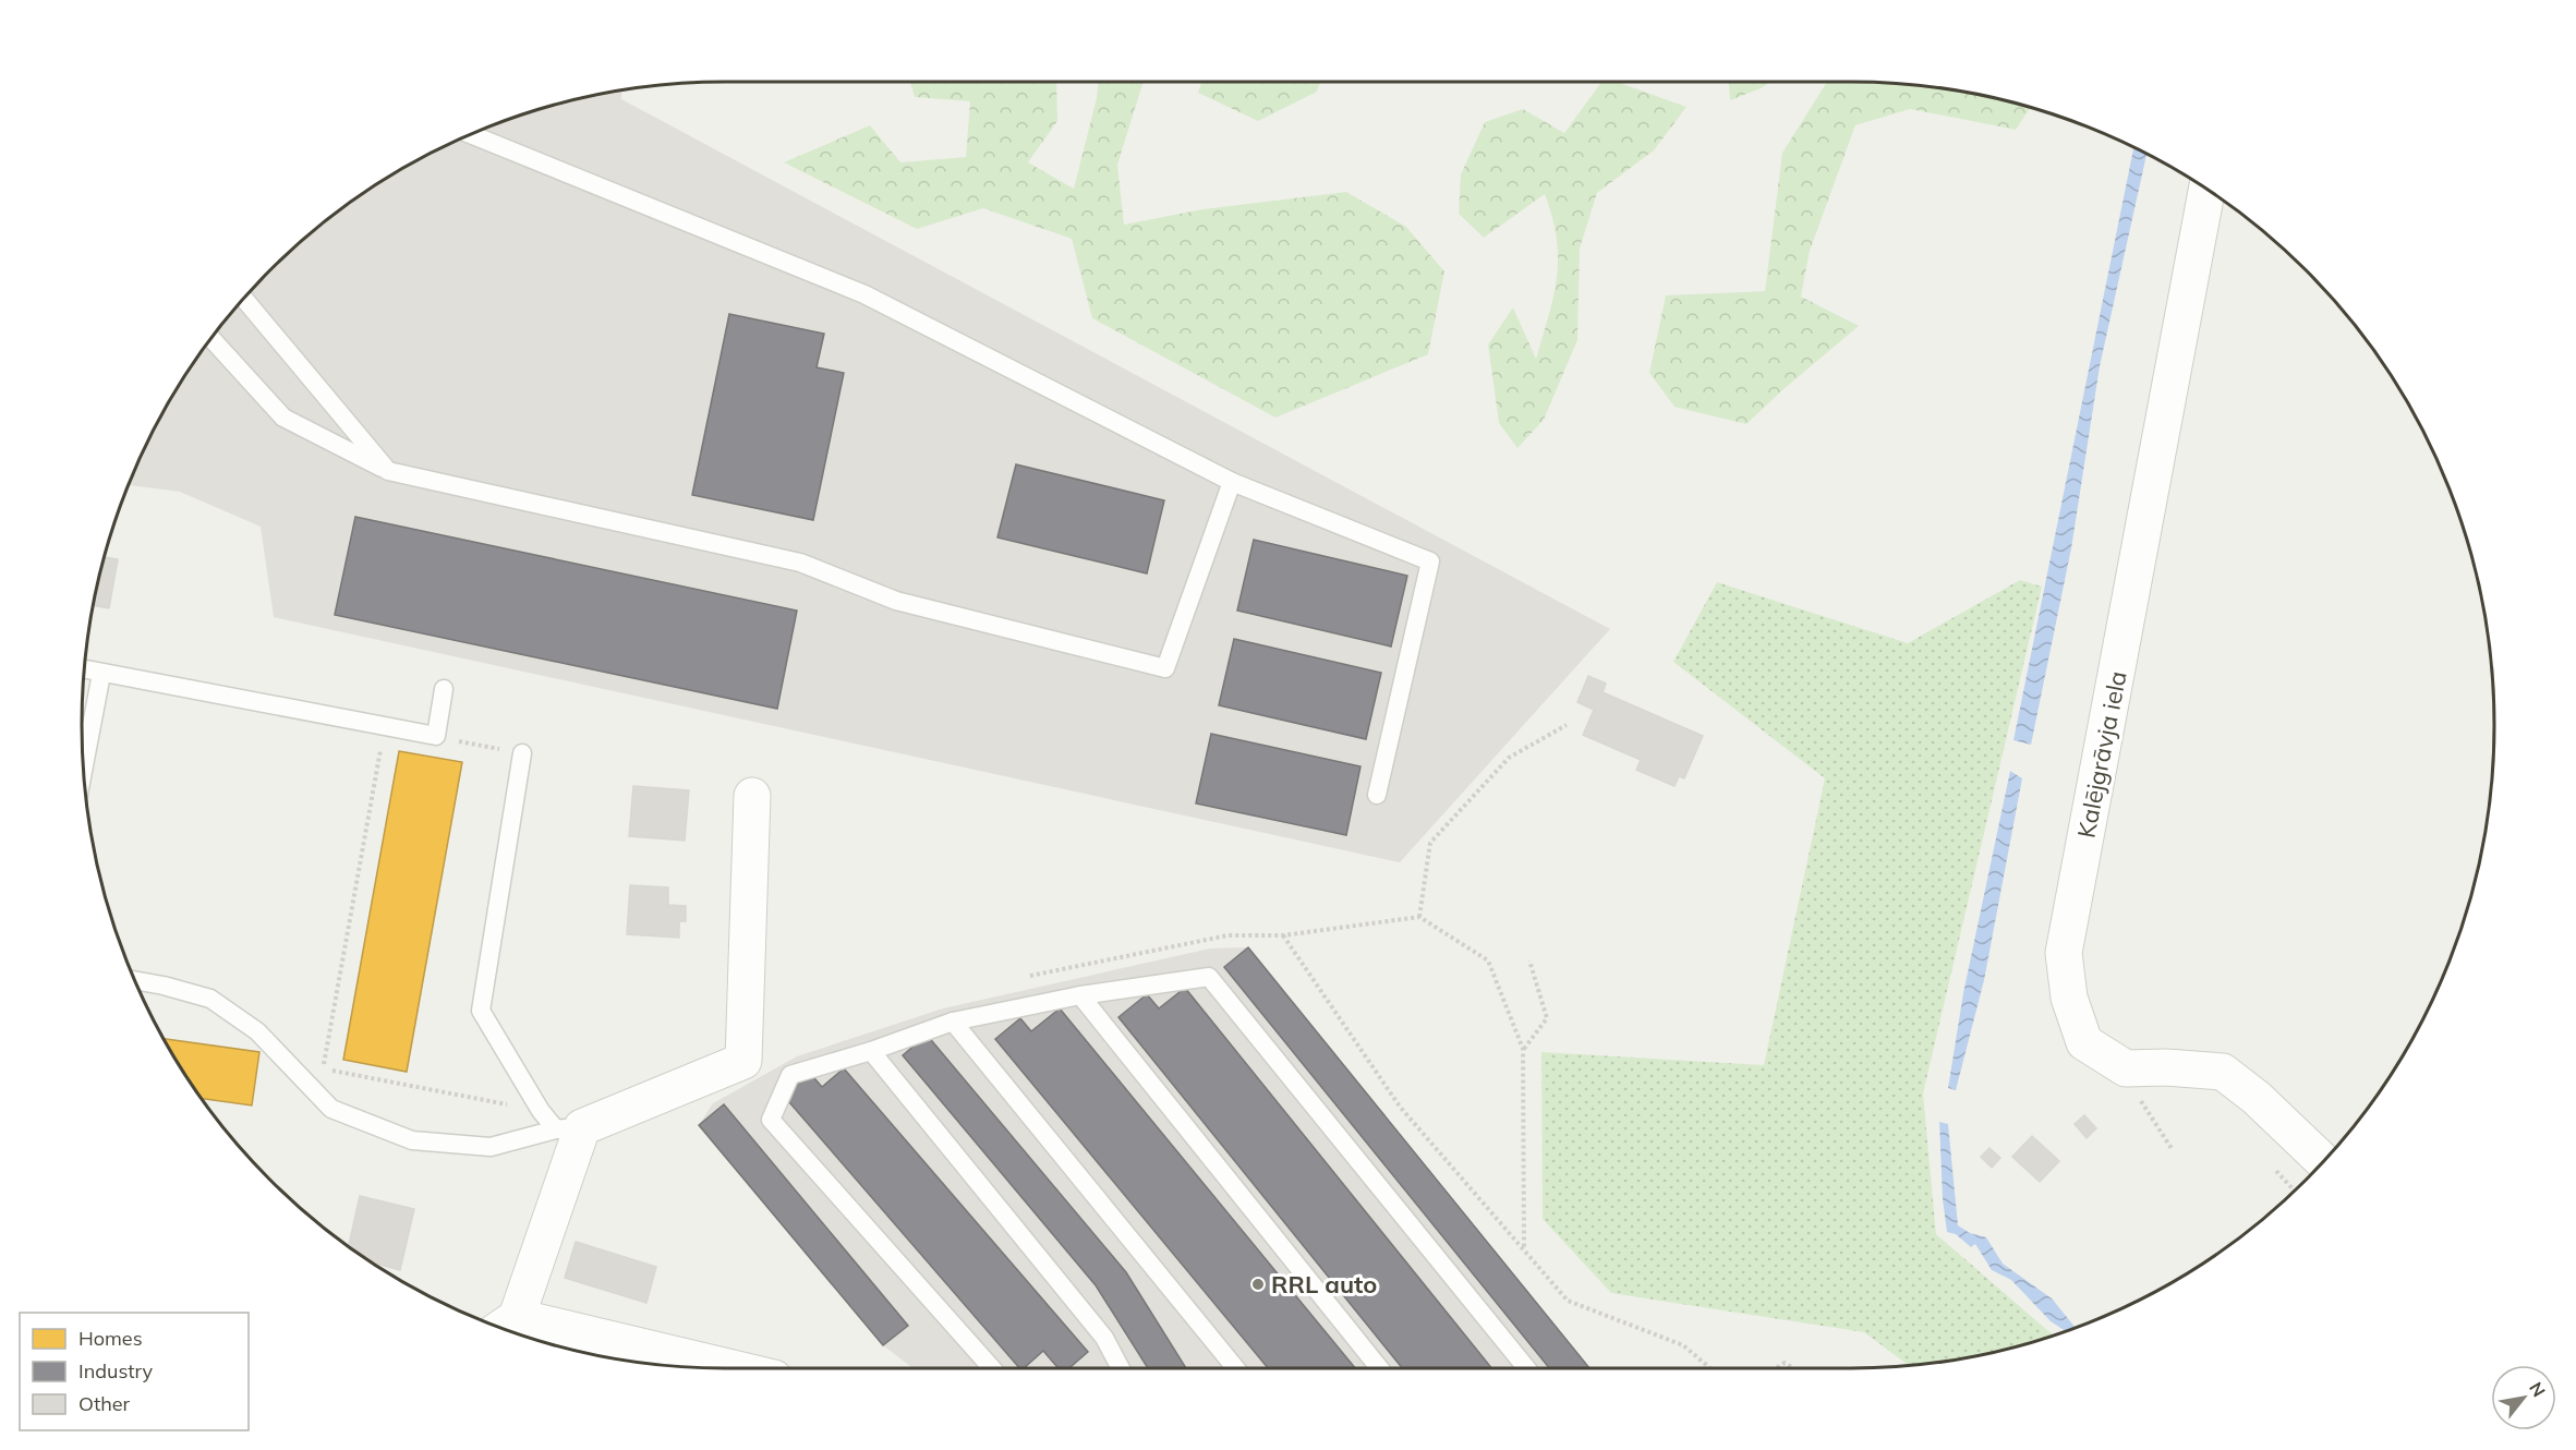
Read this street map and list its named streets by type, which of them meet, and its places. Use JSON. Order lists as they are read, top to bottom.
{
  "streets": {
    "street": ["Kalējgrāvja iela"]
  },
  "places": ["RRL auto"],
  "legend": ["Homes", "Industry", "Other"],
  "north": "top right"
}
